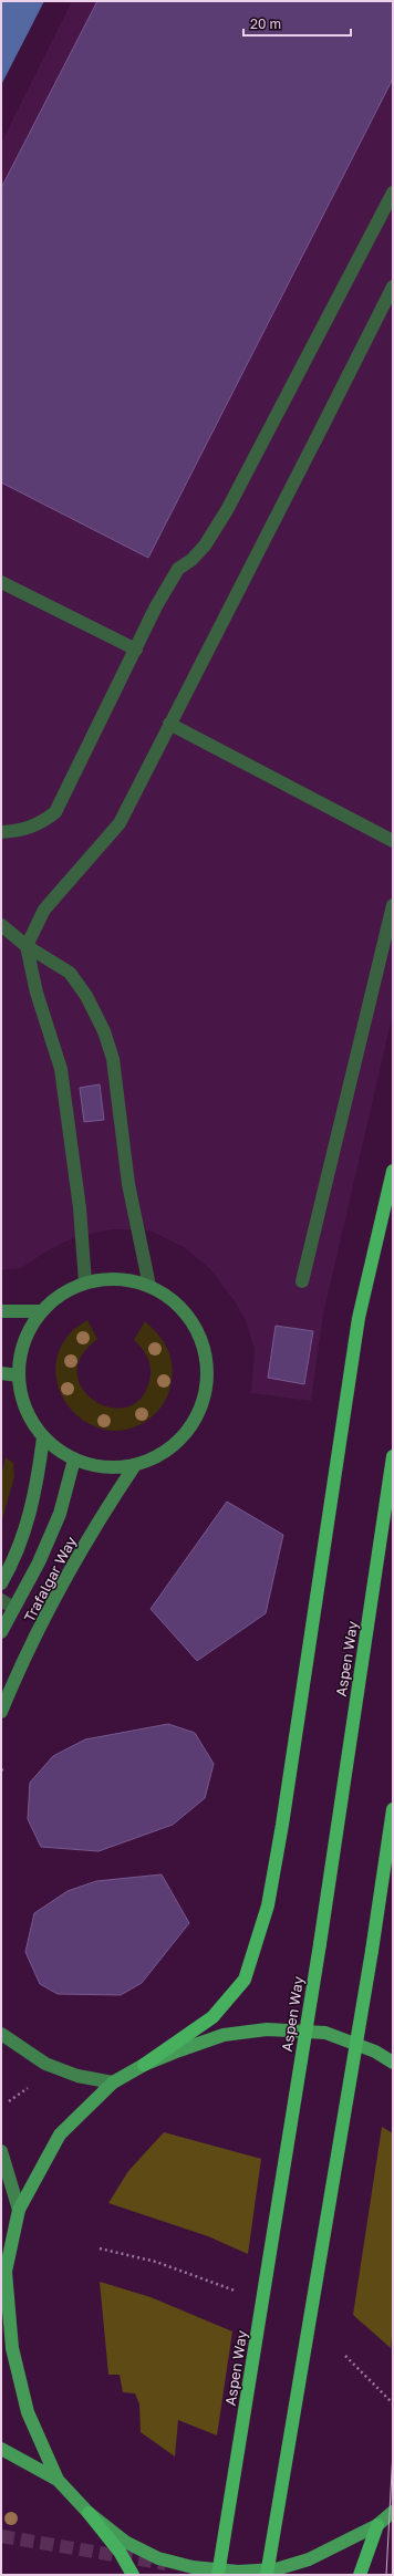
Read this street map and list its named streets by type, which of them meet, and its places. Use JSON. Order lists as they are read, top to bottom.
{
  "streets": {
    "highway": ["Aspen Way"],
    "street": ["Trafalgar Way"]
  },
  "scale_bar": "20 m"
}
